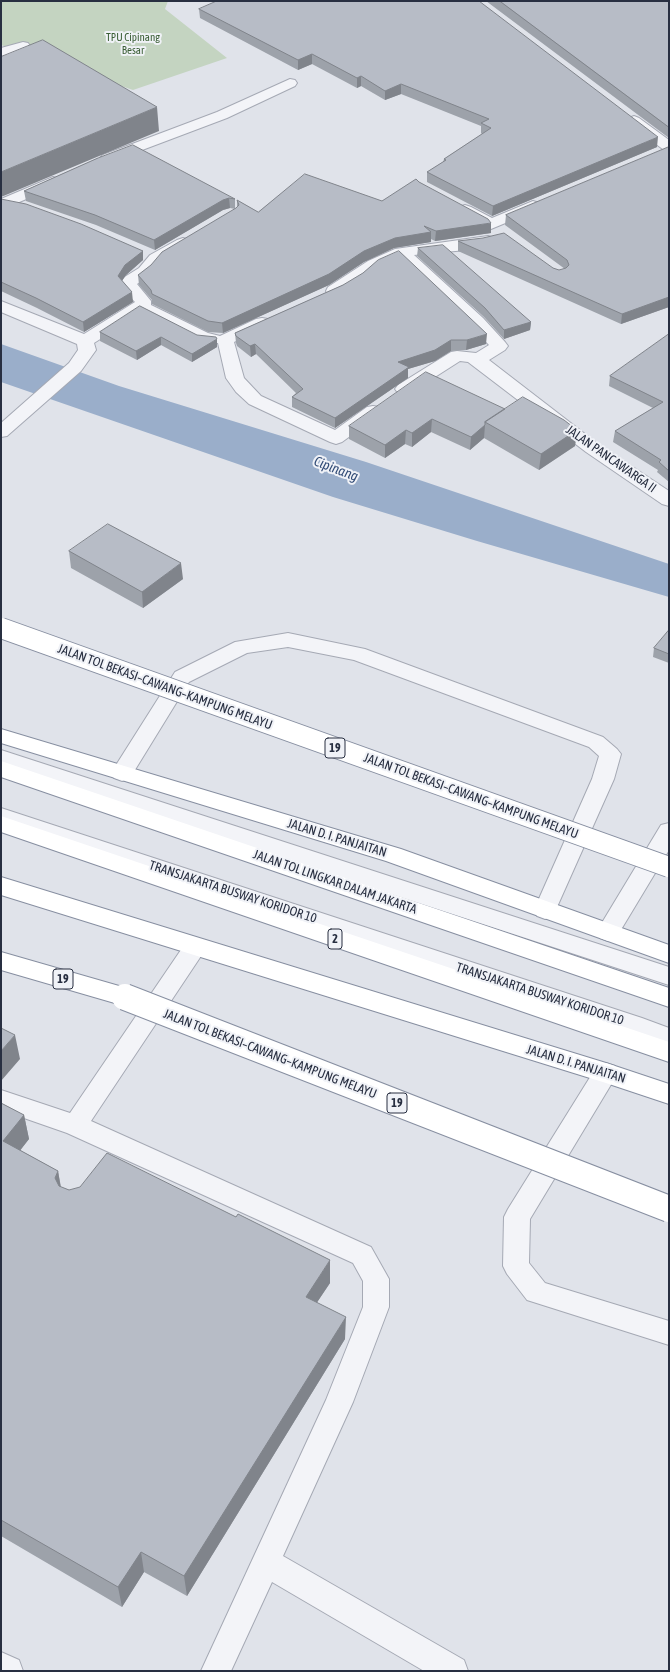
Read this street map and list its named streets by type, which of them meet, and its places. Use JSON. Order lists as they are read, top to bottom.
{
  "streets": {
    "highway": [
      "JALAN TOL BEKASI–CAWANG–KAMPUNG MELAYU",
      "19",
      "JALAN D. I. PANJAITAN",
      "JALAN TOL LINGKAR DALAM JAKARTA",
      "2"
    ],
    "street": ["JALAN PANCAWARGA II", "TRANSJAKARTA BUSWAY KORIDOR 10"]
  },
  "water": ["Cipinang"],
  "parks": ["TPU Cipinang Besar"]
}
